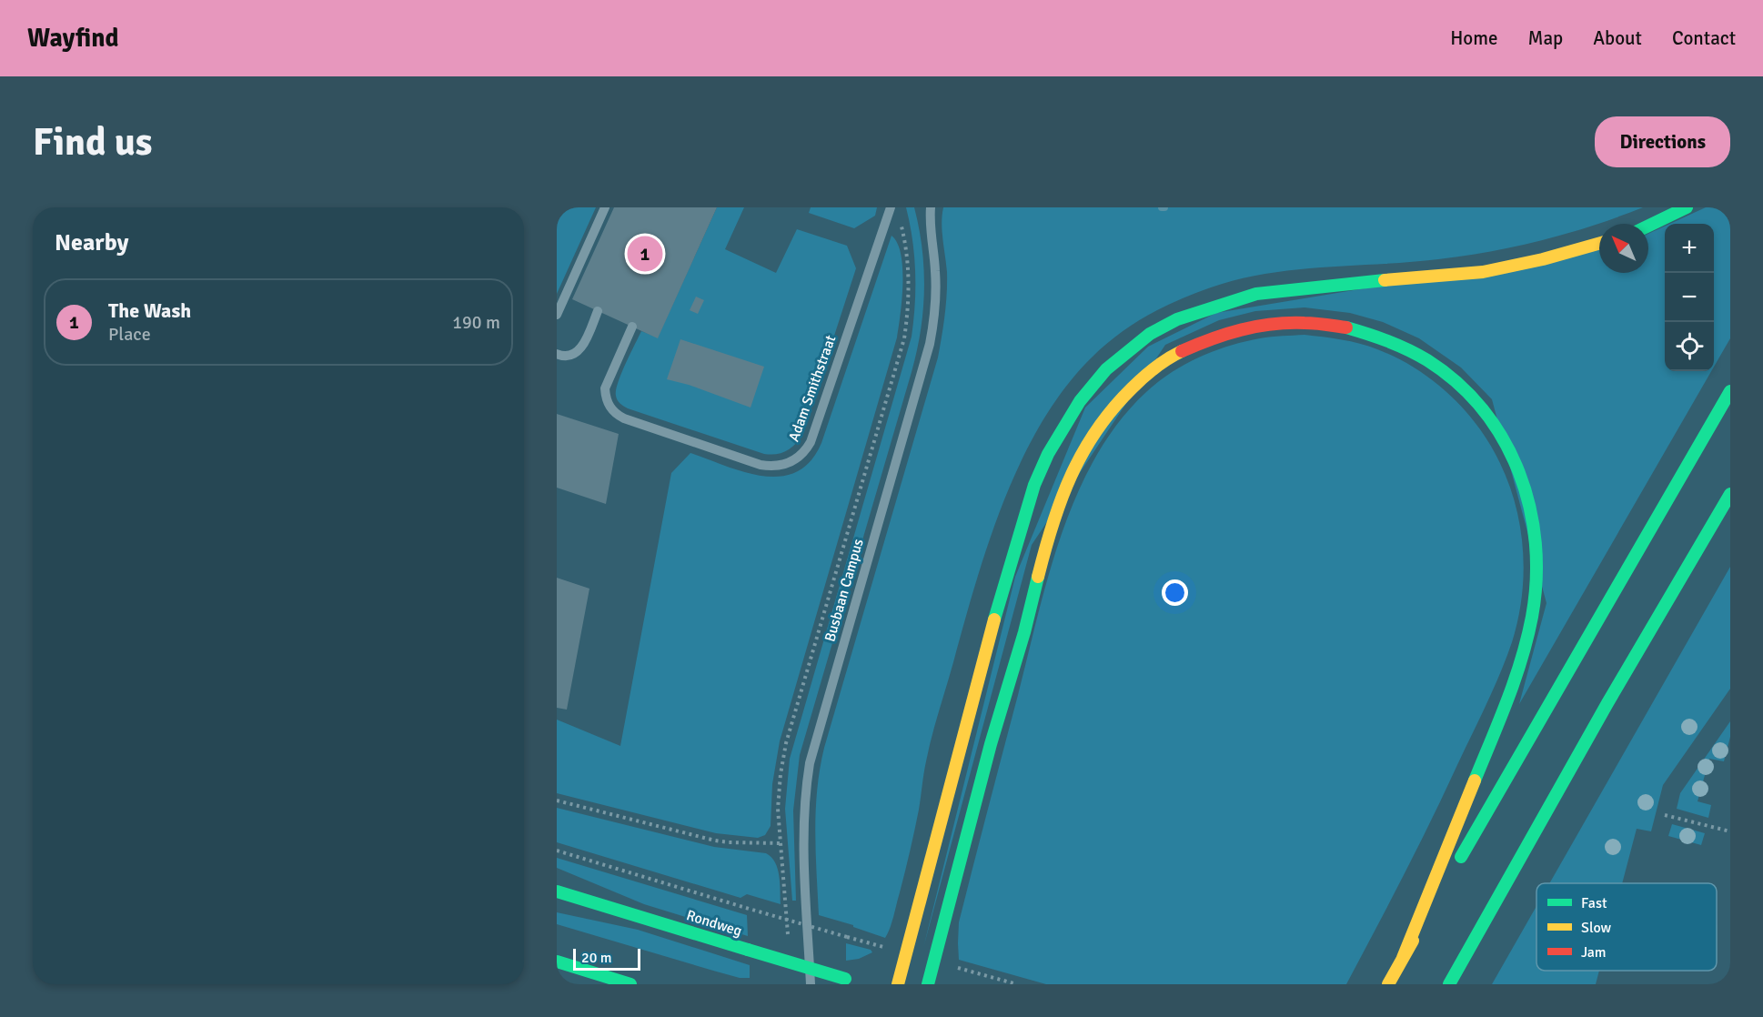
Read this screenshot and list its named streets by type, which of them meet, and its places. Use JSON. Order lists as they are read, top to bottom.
{
  "streets": {
    "main road": ["Rondweg"],
    "lane": ["Adam Smithstraat", "Busbaan Campus"]
  },
  "legend": ["Fast", "Slow", "Jam"],
  "scale_bar": "20 m",
  "north": "top left",
  "page": {
    "header": "Wayfind",
    "nav": [
      "Home",
      "Map",
      "About",
      "Contact"
    ],
    "buttons": "Directions",
    "title": "Find us",
    "heading": "Nearby",
    "map_buttons": ["+", "−"],
    "pins": "1",
    "list": [
      {
        "mark": "1",
        "name": "The Wash",
        "note": "Place",
        "value": "190 m"
      }
    ],
    "scale": "20 m"
  }
}
